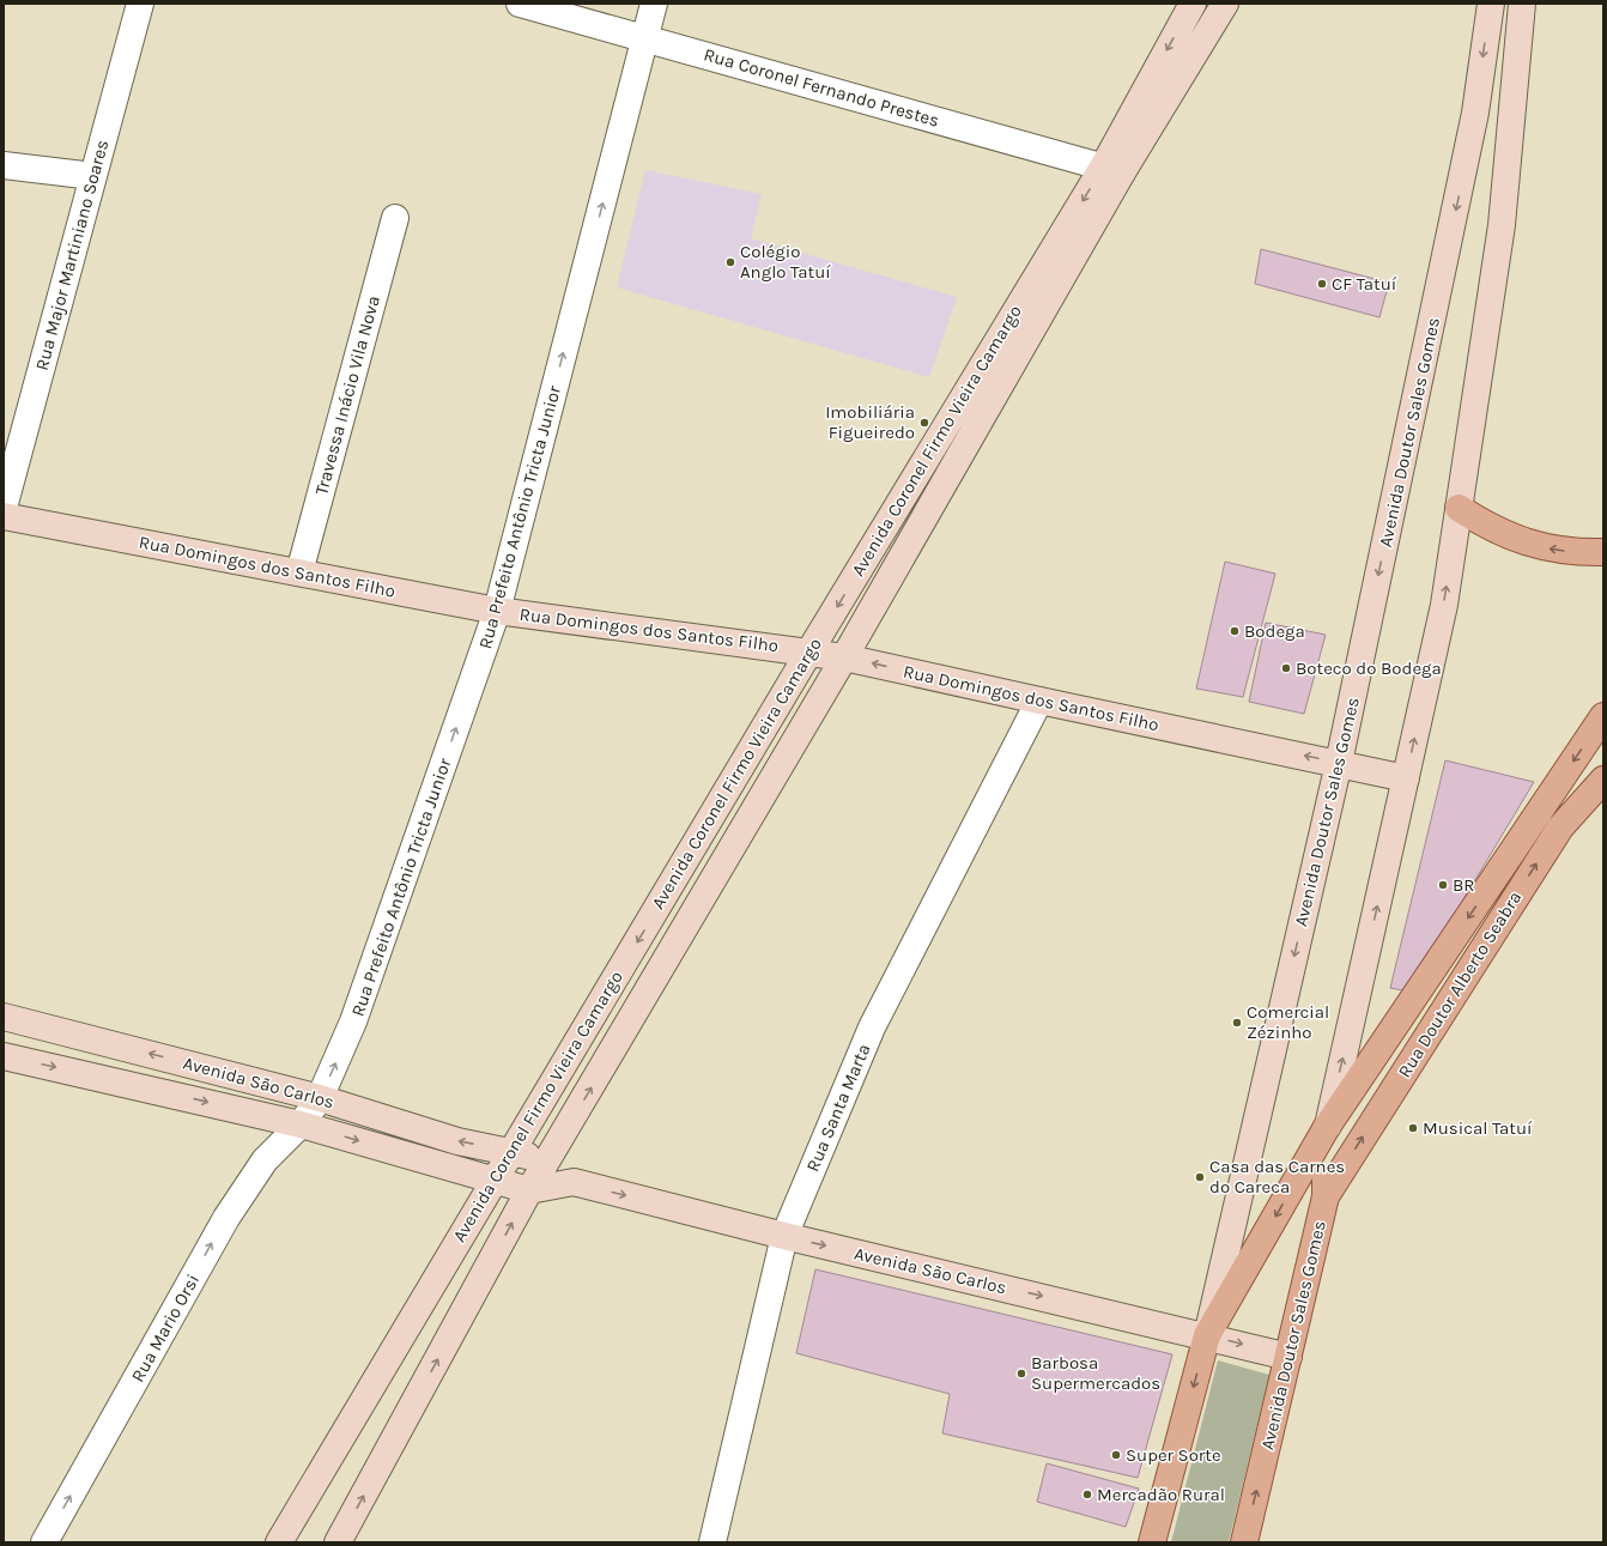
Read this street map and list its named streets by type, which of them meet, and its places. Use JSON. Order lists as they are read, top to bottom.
{
  "streets": {
    "main road": [
      "Avenida Doutor Sales Gomes",
      "Avenida Coronel Firmo Vieira Camargo",
      "Rua Domingos dos Santos Filho",
      "Rua Doutor Alberto Seabra",
      "Avenida São Carlos"
    ],
    "street": [
      "Rua Coronel Fernando Prestes",
      "Rua Major Martiniano Soares",
      "Travessa Inácio Vila Nova",
      "Rua Prefeito Antônio Tricta Junior",
      "Rua Santa Marta",
      "Rua Mario Orsi"
    ]
  },
  "crossings": [
    ["Rua Coronel Fernando Prestes", "Avenida Coronel Firmo Vieira Camargo"],
    ["Rua Coronel Fernando Prestes", "Rua Prefeito Antônio Tricta Junior"],
    ["Travessa Inácio Vila Nova", "Rua Domingos dos Santos Filho"],
    ["Avenida Doutor Sales Gomes", "Rua Domingos dos Santos Filho"],
    ["Avenida Doutor Sales Gomes", "Rua Doutor Alberto Seabra"],
    ["Avenida Doutor Sales Gomes", "Avenida São Carlos"],
    ["Avenida Coronel Firmo Vieira Camargo", "Rua Domingos dos Santos Filho"],
    ["Avenida Coronel Firmo Vieira Camargo", "Avenida São Carlos"],
    ["Rua Prefeito Antônio Tricta Junior", "Rua Domingos dos Santos Filho"],
    ["Rua Prefeito Antônio Tricta Junior", "Avenida São Carlos"],
    ["Rua Prefeito Antônio Tricta Junior", "Rua Mario Orsi"],
    ["Rua Domingos dos Santos Filho", "Rua Santa Marta"],
    ["Avenida São Carlos", "Rua Santa Marta"],
    ["Avenida São Carlos", "Rua Mario Orsi"]
  ],
  "one_way": ["Rua Prefeito Antônio Tricta Junior", "Rua Domingos dos Santos Filho", "Rua Mario Orsi"],
  "places": [
    "Colégio Anglo Tatuí",
    "CF Tatuí",
    "Imobiliária Figueiredo",
    "Bodega",
    "Boteco do Bodega",
    "BR",
    "Comercial Zézinho",
    "Musical Tatuí",
    "Casa das Carnes do Careca",
    "Barbosa Supermercados",
    "Super Sorte",
    "Mercadão Rural"
  ]
}
